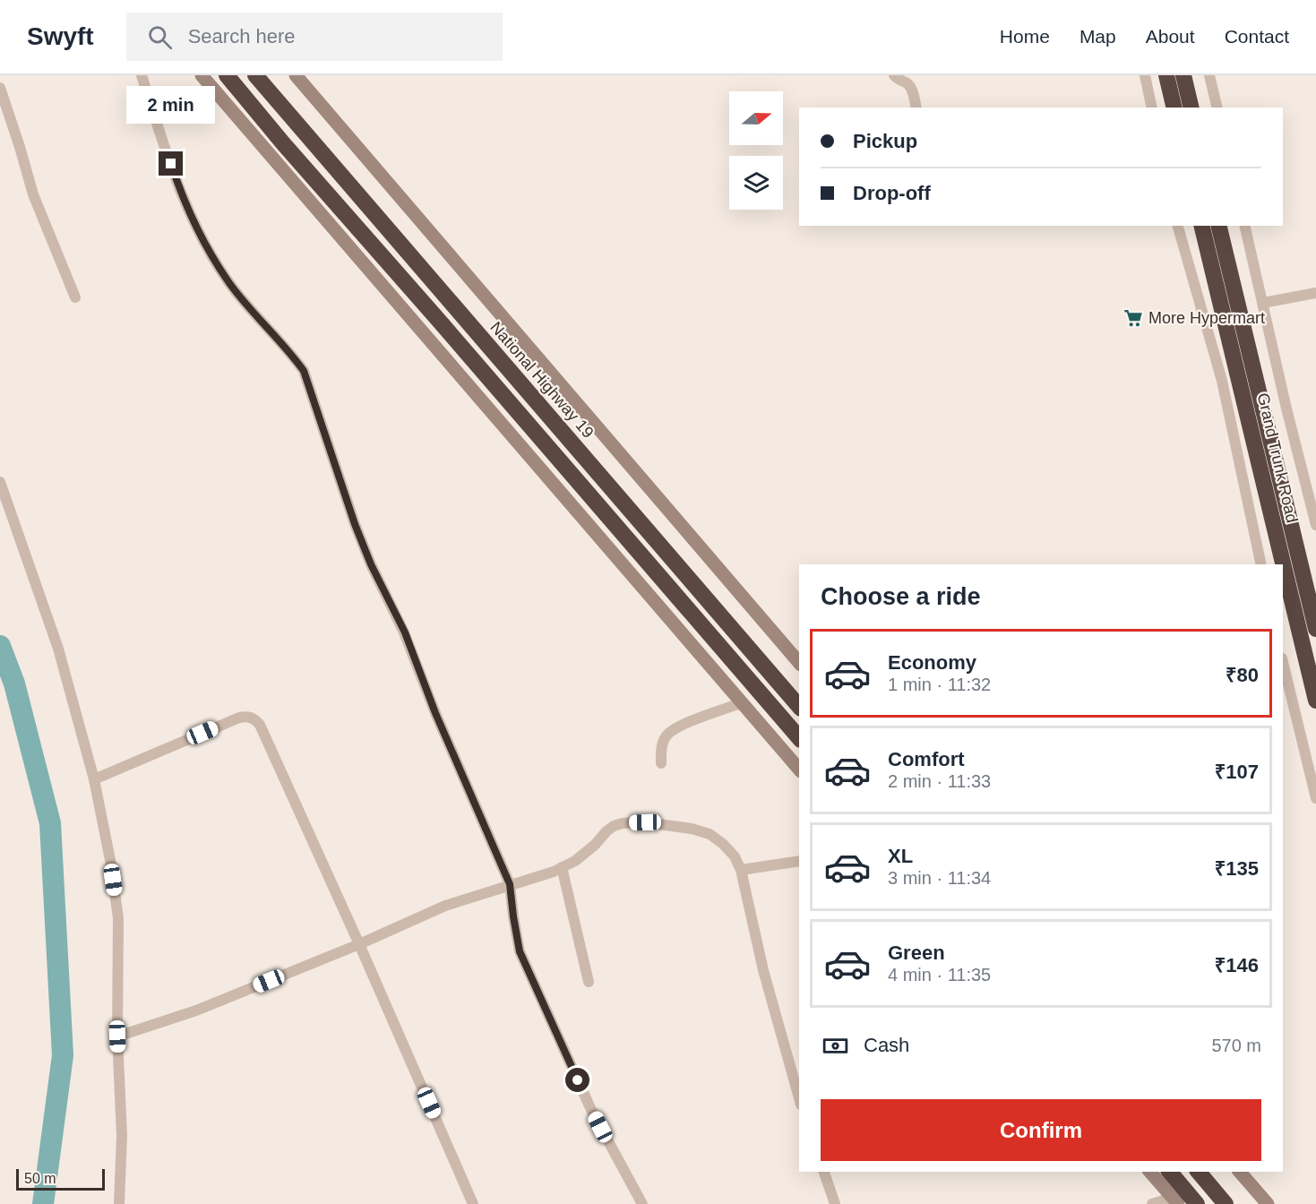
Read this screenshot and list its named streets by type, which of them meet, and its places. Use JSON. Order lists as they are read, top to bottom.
{
  "streets": {
    "highway": ["National Highway 19", "Grand Trunk Road"]
  },
  "places": {
    "supermarket": ["More Hypermart"]
  },
  "scale_bar": "50 m",
  "north": "right",
  "page": {
    "header": "Swyft",
    "search": "Search here",
    "nav": [
      "Home",
      "Map",
      "About",
      "Contact"
    ],
    "bubble": "2 min",
    "banner": ["Pickup", "Drop-off"],
    "heading": "Choose a ride",
    "list": [
      {
        "name": "Economy",
        "note": "1 min · 11:32",
        "value": "₹80"
      },
      {
        "name": "Comfort",
        "note": "2 min · 11:33",
        "value": "₹107"
      },
      {
        "name": "XL",
        "note": "3 min · 11:34",
        "value": "₹135"
      },
      {
        "name": "Green",
        "note": "4 min · 11:35",
        "value": "₹146"
      }
    ],
    "pay": ["Cash", "570 m"],
    "buttons": "Confirm",
    "scale": "50 m"
  }
}
